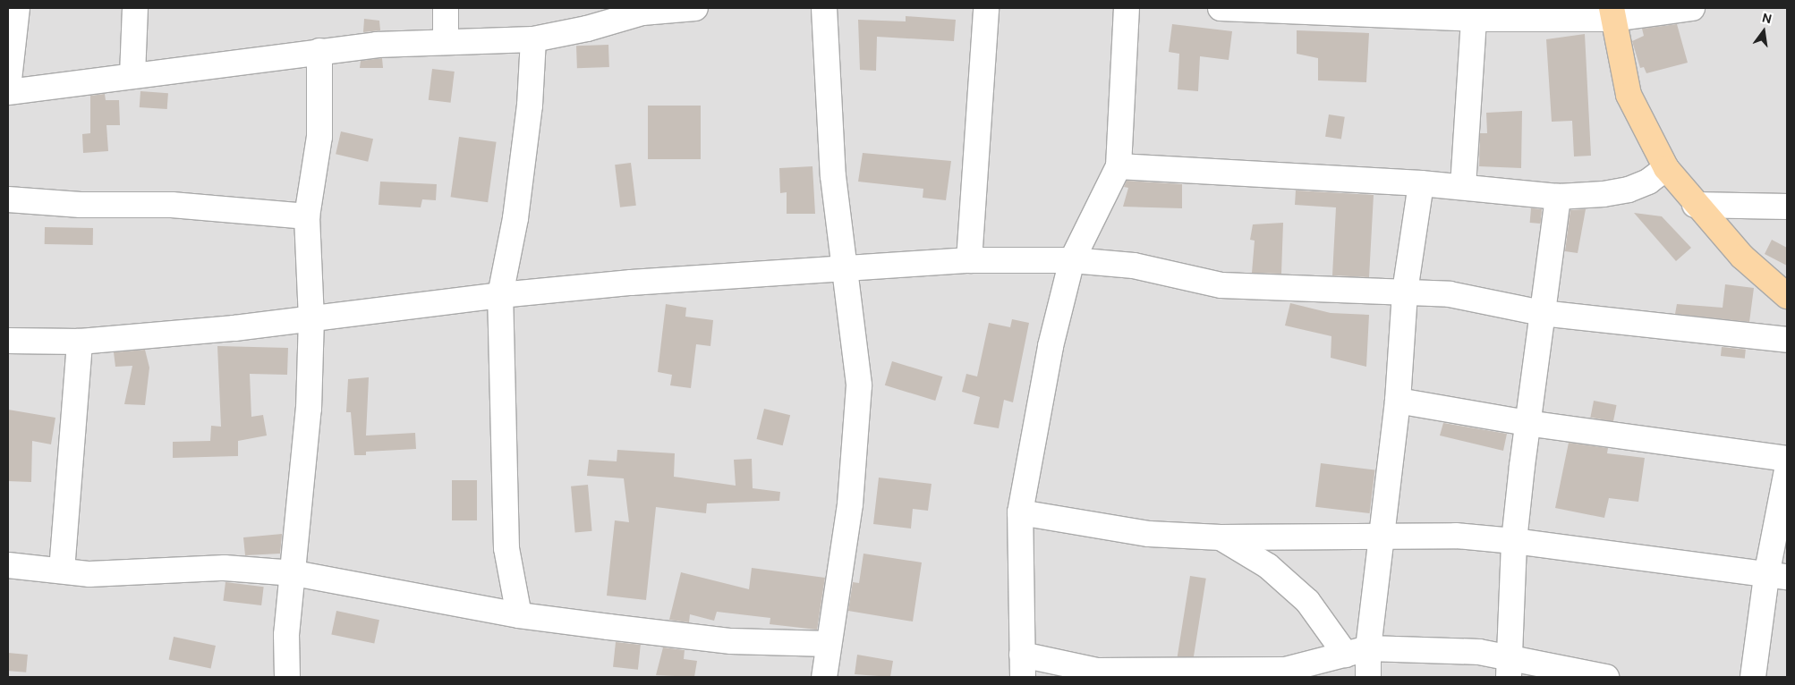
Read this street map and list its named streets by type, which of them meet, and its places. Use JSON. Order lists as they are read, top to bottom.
{
  "north": "top"
}
